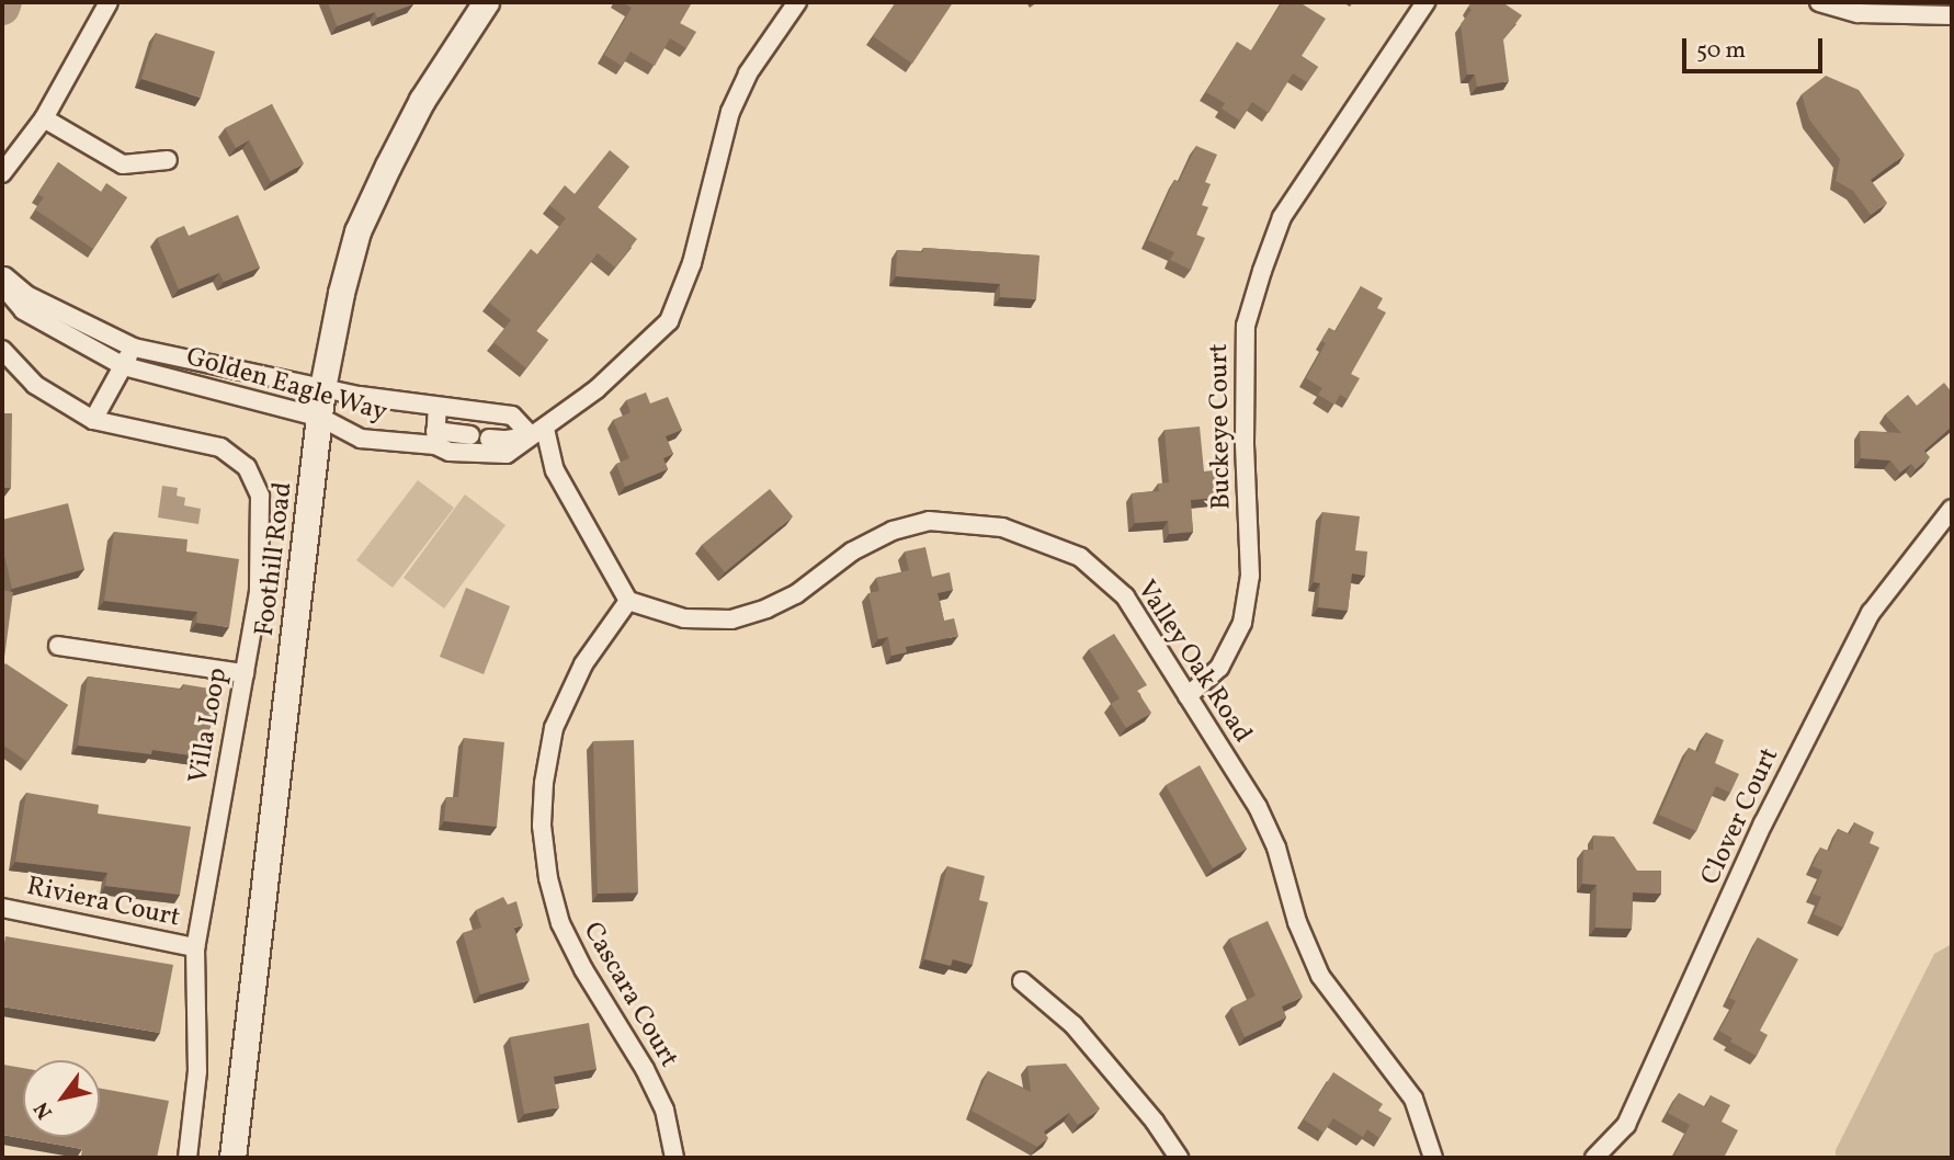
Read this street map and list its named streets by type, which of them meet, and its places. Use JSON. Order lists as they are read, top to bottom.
{
  "streets": {
    "main road": ["Foothill Road"],
    "street": [
      "Golden Eagle Way",
      "Buckeye Court",
      "Valley Oak Road",
      "Villa Loop",
      "Clover Court",
      "Riviera Court",
      "Cascara Court"
    ]
  },
  "crossings": [
    ["Golden Eagle Way", "Foothill Road"],
    ["Buckeye Court", "Valley Oak Road"],
    ["Valley Oak Road", "Cascara Court"],
    ["Villa Loop", "Riviera Court"]
  ],
  "scale_bar": "50 m",
  "north": "bottom left"
}
